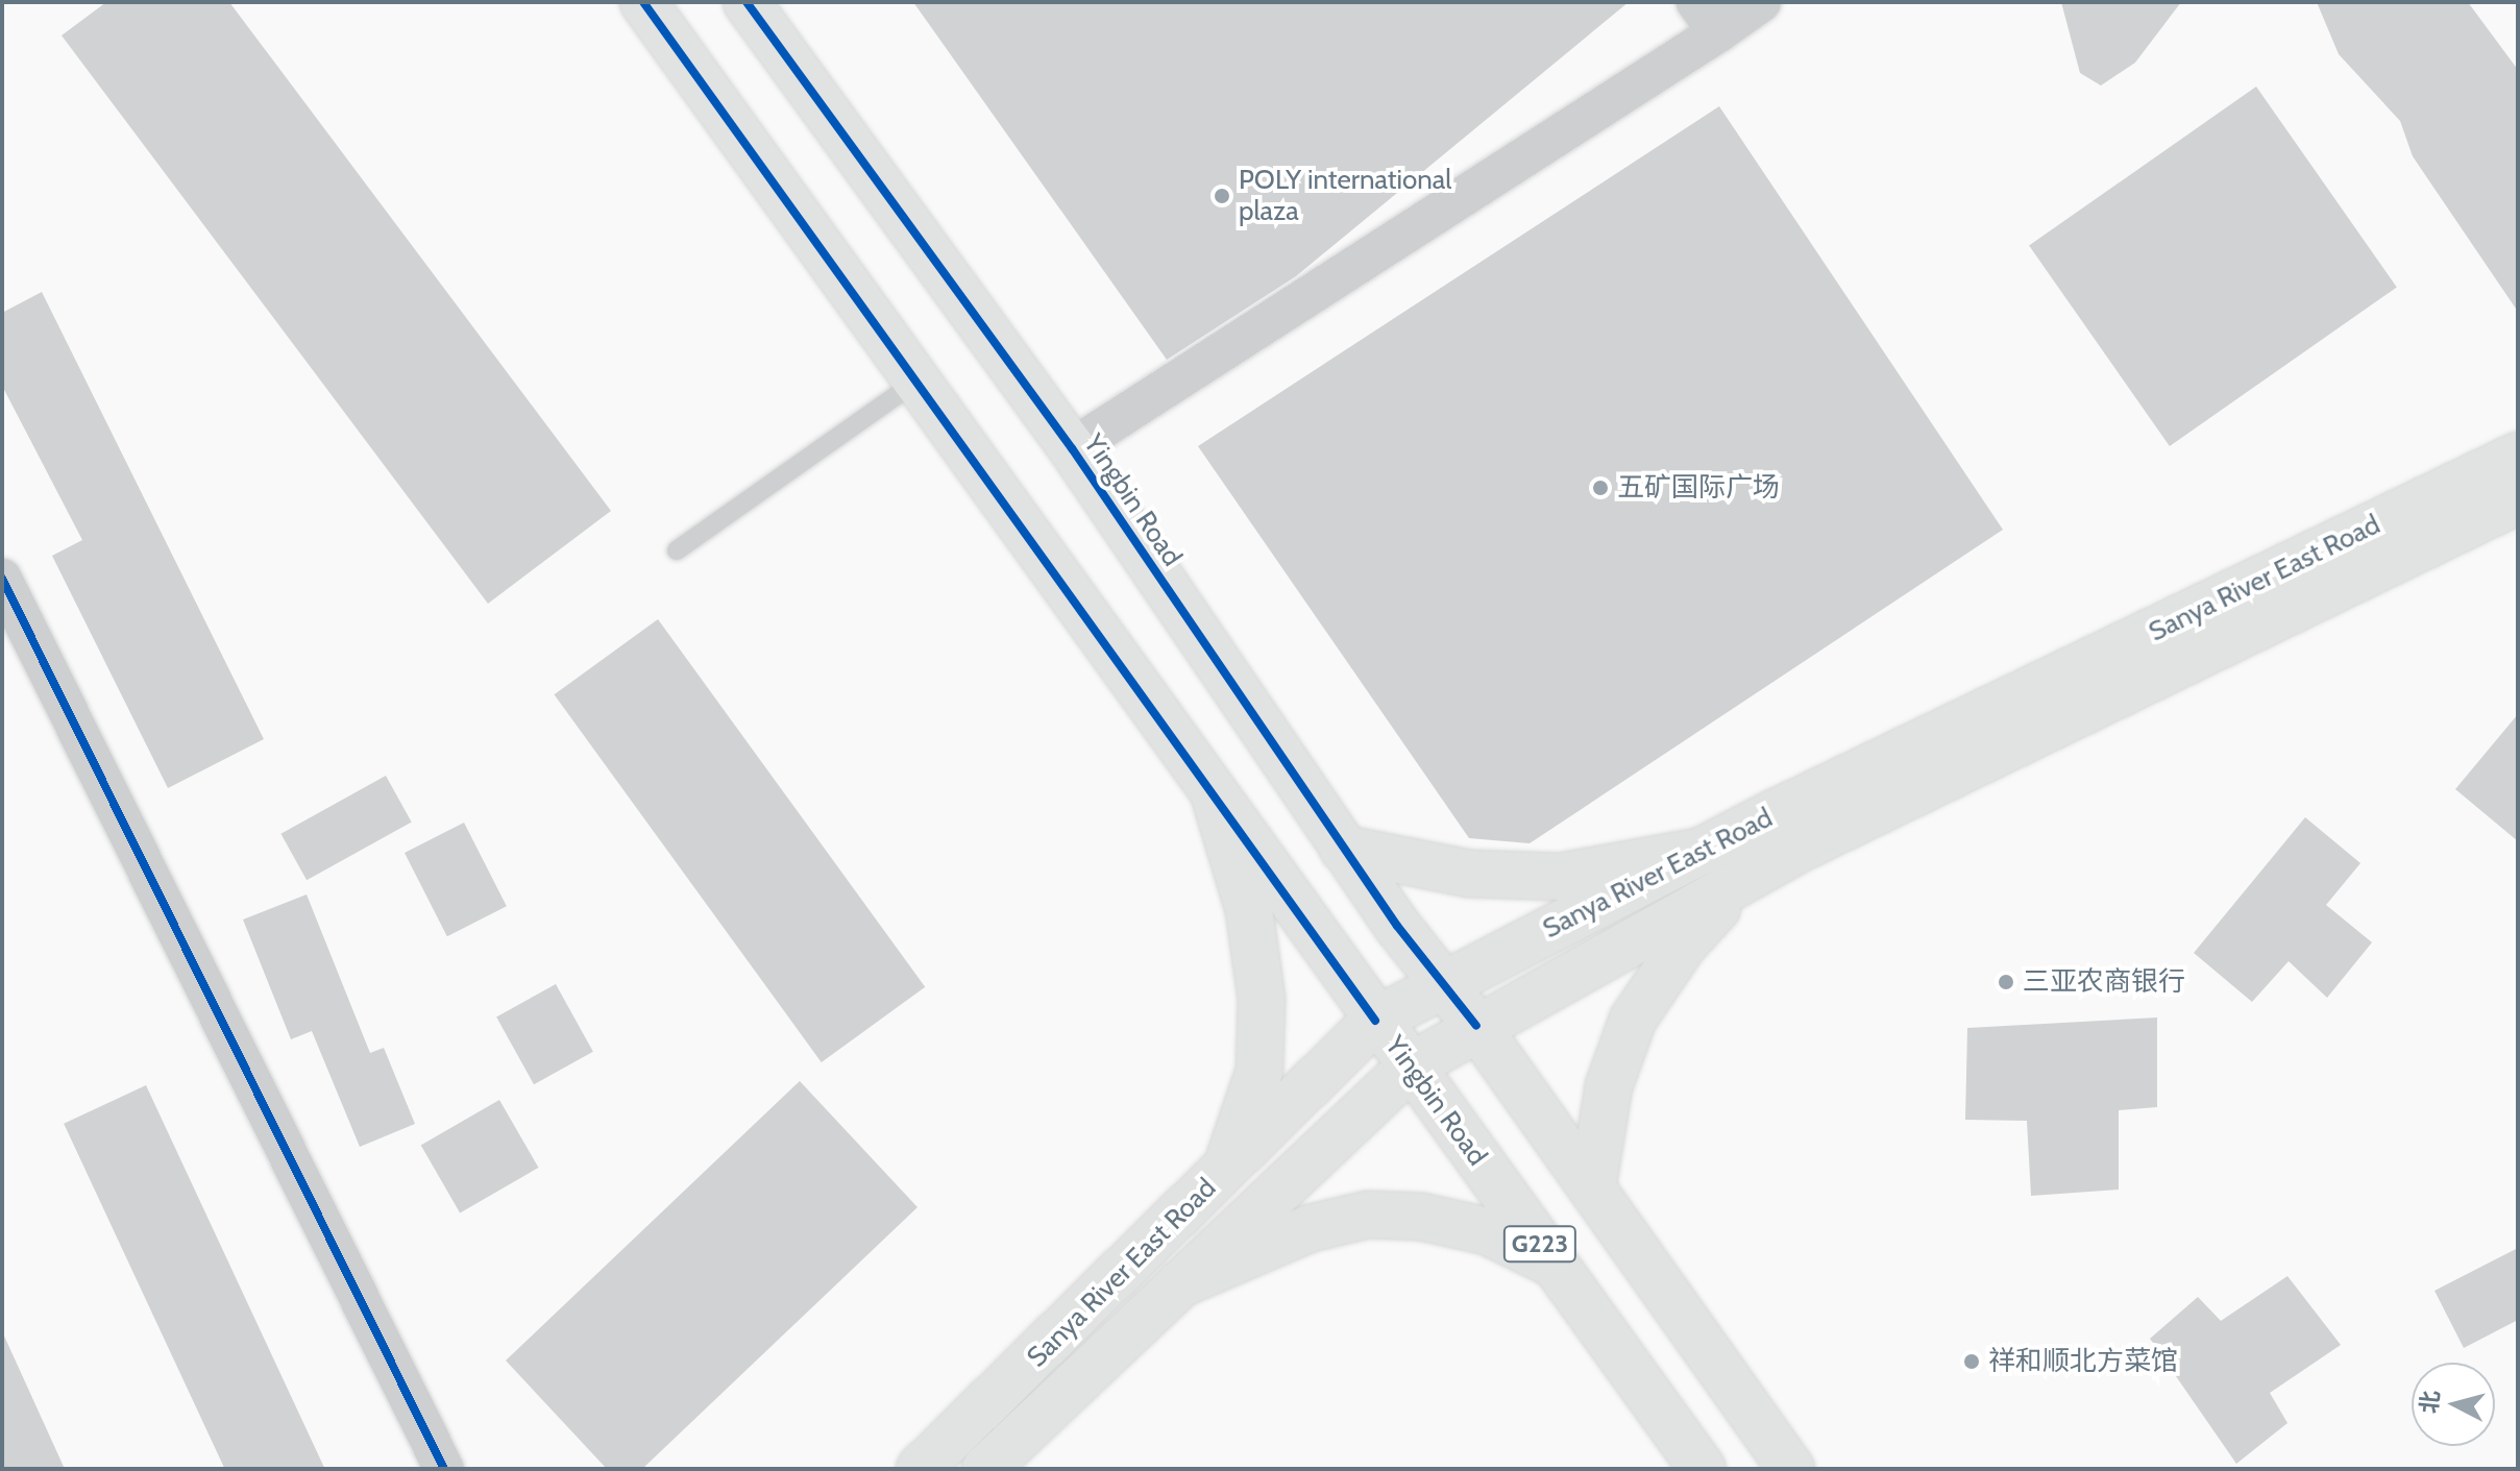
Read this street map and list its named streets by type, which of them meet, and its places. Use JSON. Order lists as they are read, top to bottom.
{
  "streets": {
    "main road": ["Yingbin Road", "Sanya River East Road", "G223"]
  },
  "crossings": [
    ["Yingbin Road", "Sanya River East Road"]
  ],
  "places": [
    "POLY international plaza",
    "五矿国际广场",
    "三亚农商银行",
    "祥和顺北方菜馆"
  ],
  "north": "left"
}
